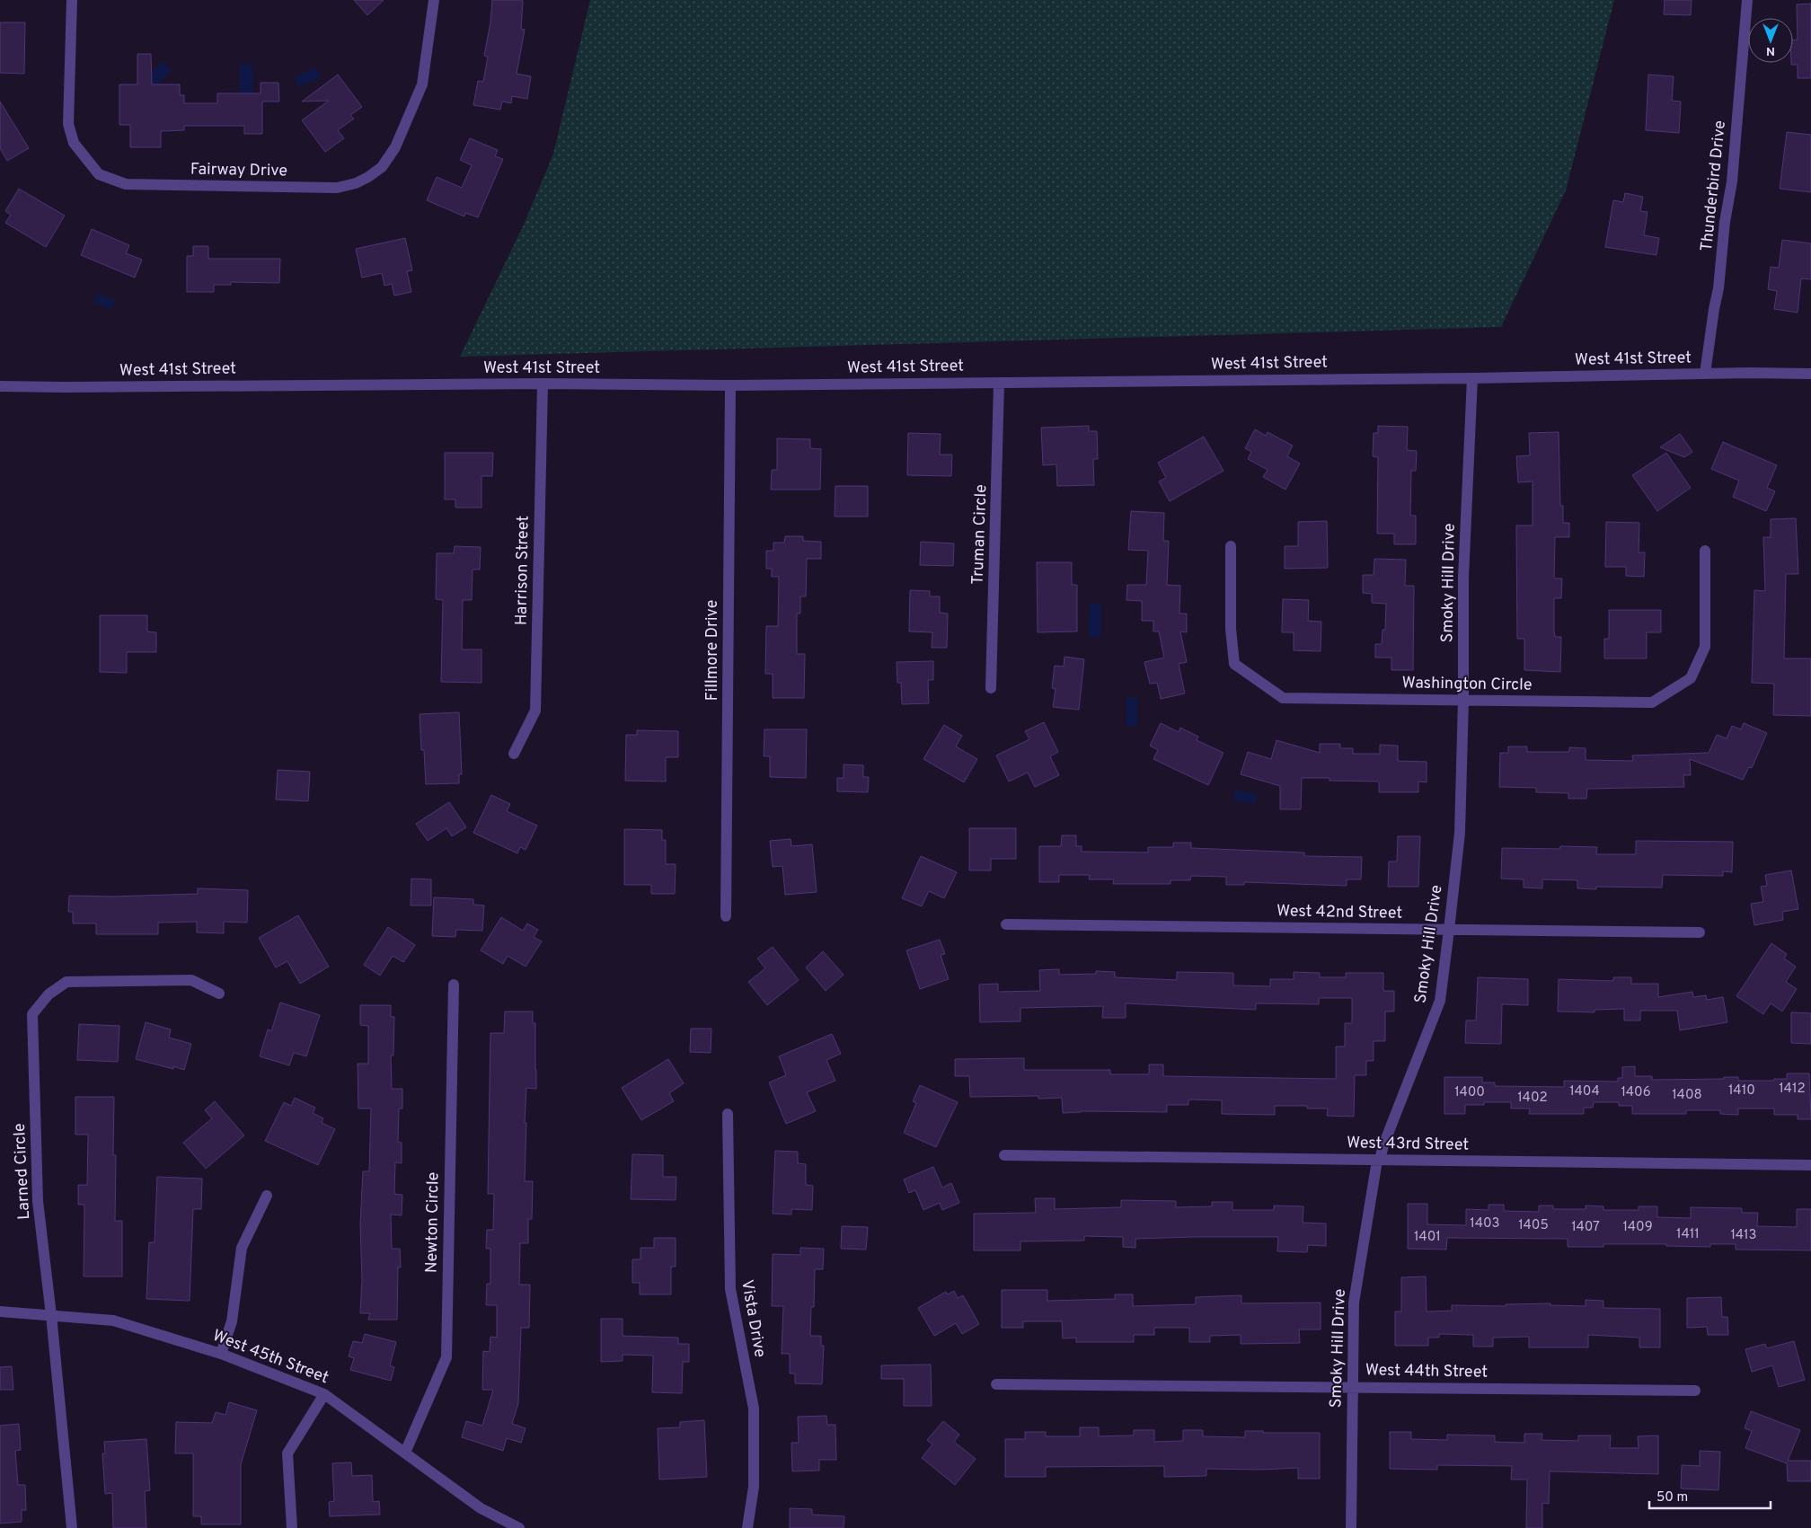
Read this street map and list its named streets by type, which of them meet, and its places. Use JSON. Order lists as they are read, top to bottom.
{
  "streets": {
    "street": [
      "Fairway Drive",
      "Thunderbird Drive",
      "West 41st Street",
      "Truman Circle",
      "Harrison Street",
      "Smoky Hill Drive",
      "Fillmore Drive",
      "Washington Circle",
      "West 42nd Street",
      "West 43rd Street",
      "Larned Circle",
      "Newton Circle",
      "Vista Drive",
      "West 45th Street",
      "West 44th Street"
    ]
  },
  "crossings": [
    ["Thunderbird Drive", "West 41st Street"],
    ["West 41st Street", "Truman Circle"],
    ["West 41st Street", "Harrison Street"],
    ["West 41st Street", "Smoky Hill Drive"],
    ["West 41st Street", "Fillmore Drive"],
    ["Smoky Hill Drive", "Washington Circle"],
    ["Smoky Hill Drive", "West 42nd Street"],
    ["Smoky Hill Drive", "West 43rd Street"],
    ["Smoky Hill Drive", "West 44th Street"],
    ["Larned Circle", "West 45th Street"],
    ["Newton Circle", "West 45th Street"]
  ],
  "house_numbers": [
    "1412",
    "1410",
    "1404",
    "1400",
    "1406",
    "1408",
    "1402",
    "1403",
    "1405",
    "1407",
    "1409",
    "1411",
    "1413",
    "1401"
  ],
  "scale_bar": "50 m",
  "north": "bottom"
}
